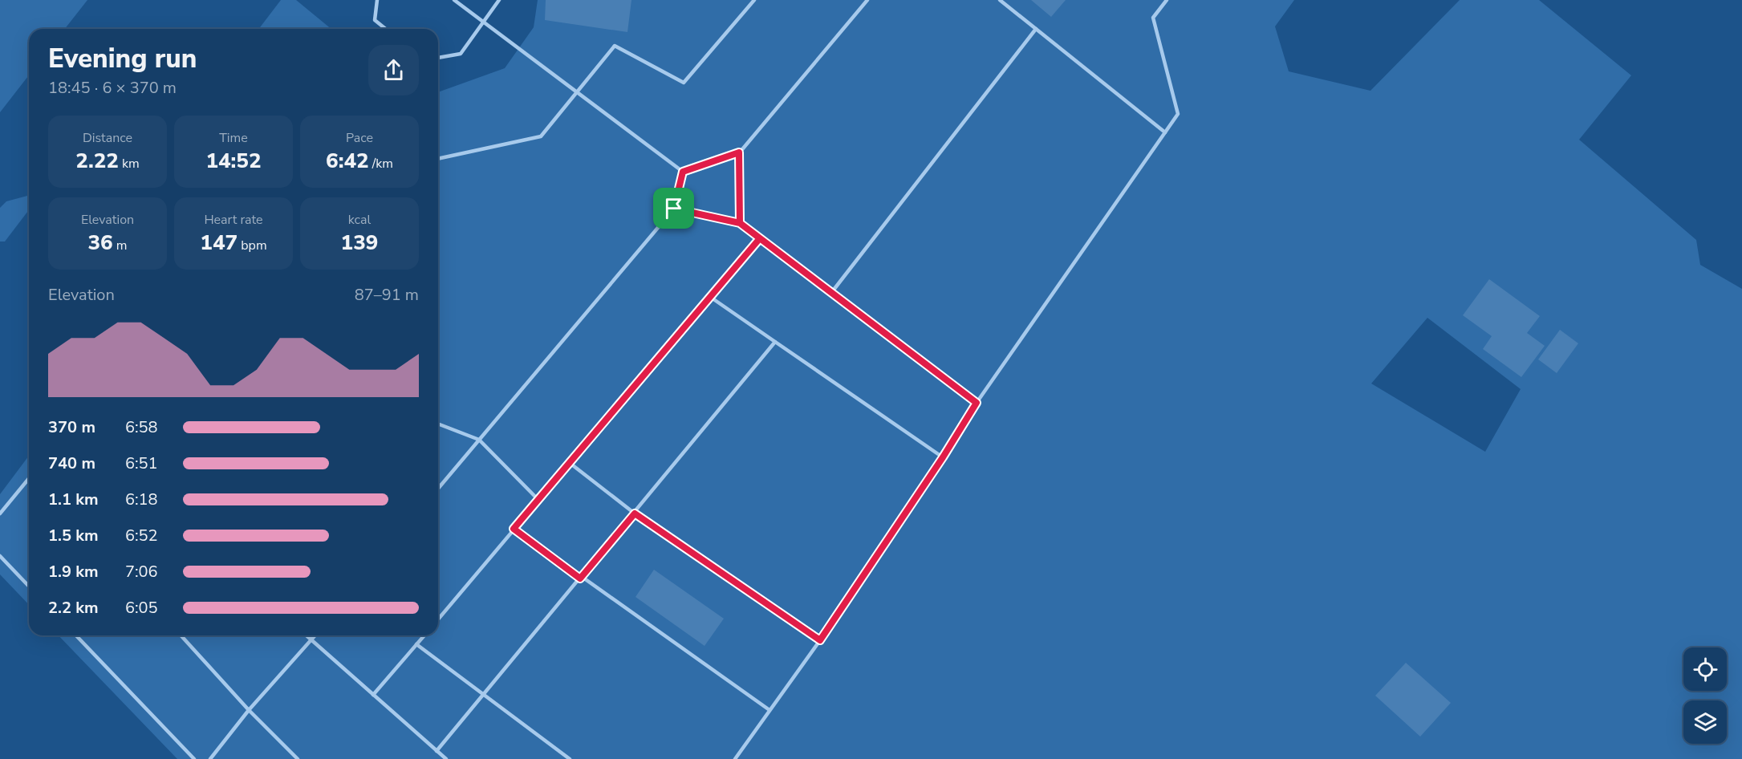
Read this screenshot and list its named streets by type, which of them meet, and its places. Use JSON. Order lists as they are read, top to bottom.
{
  "page": {
    "heading": ["Evening run", "18:45 · 6 × 370 m"],
    "stats": [
      ["Distance", "2.22 km"],
      ["Time", "14:52"],
      ["Pace", "6:42 /km"],
      ["Elevation", "36 m"],
      ["Heart rate", "147 bpm"],
      ["kcal", "139"]
    ],
    "chart": ["Elevation", "87–91 m"],
    "list": [
      {
        "name": "370 m",
        "note": "6:58"
      },
      {
        "name": "740 m",
        "note": "6:51"
      },
      {
        "name": "1.1 km",
        "note": "6:18"
      },
      {
        "name": "1.5 km",
        "note": "6:52"
      },
      {
        "name": "1.9 km",
        "note": "7:06"
      },
      {
        "name": "2.2 km",
        "note": "6:05"
      }
    ]
  }
}
